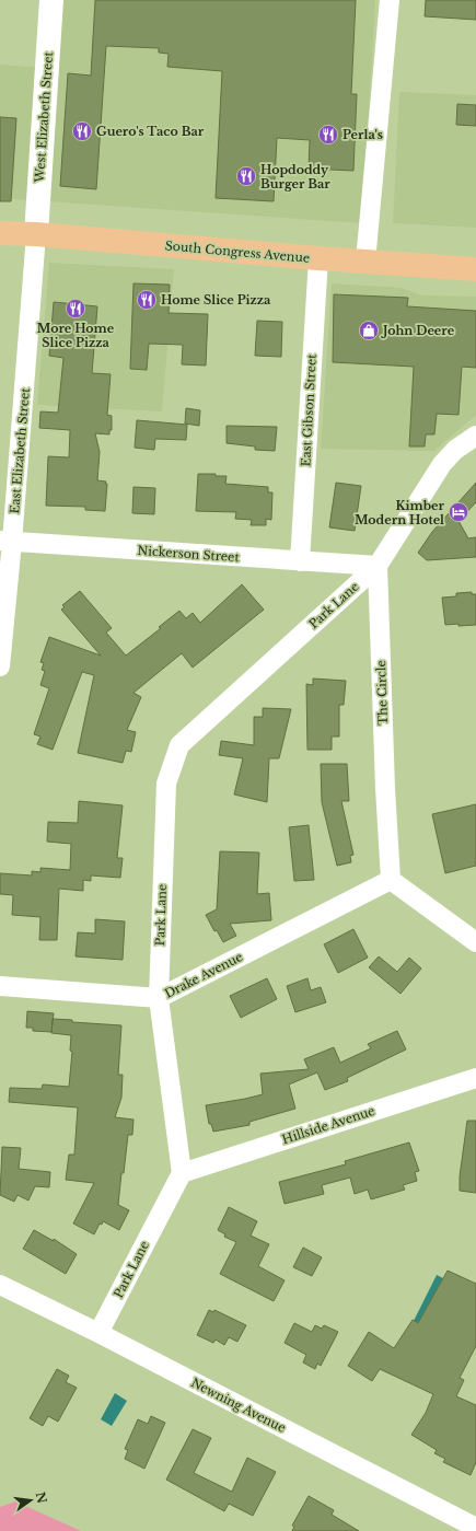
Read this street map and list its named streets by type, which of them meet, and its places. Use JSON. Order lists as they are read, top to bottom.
{
  "streets": {
    "main road": ["South Congress Avenue"],
    "street": [
      "West Elizabeth Street",
      "East Gibson Street",
      "East Elizabeth Street",
      "Nickerson Street",
      "Park Lane",
      "The Circle",
      "Drake Avenue",
      "Hillside Avenue",
      "Newning Avenue"
    ]
  },
  "crossings": [
    ["West Elizabeth Street", "South Congress Avenue"],
    ["West Elizabeth Street", "East Elizabeth Street"],
    ["South Congress Avenue", "East Gibson Street"],
    ["South Congress Avenue", "East Elizabeth Street"],
    ["East Gibson Street", "Nickerson Street"],
    ["East Elizabeth Street", "Nickerson Street"],
    ["Nickerson Street", "Park Lane"],
    ["Nickerson Street", "The Circle"],
    ["Park Lane", "The Circle"],
    ["Park Lane", "Drake Avenue"],
    ["Park Lane", "Hillside Avenue"],
    ["Park Lane", "Newning Avenue"],
    ["The Circle", "Drake Avenue"]
  ],
  "places": {
    "restaurant": [
      "Guero's Taco Bar",
      "Perla's",
      "Hopdoddy Burger Bar",
      "Home Slice Pizza",
      "More Home Slice Pizza"
    ],
    "shop": ["John Deere"],
    "hotel": ["Kimber Modern Hotel"]
  },
  "north": "right"
}
